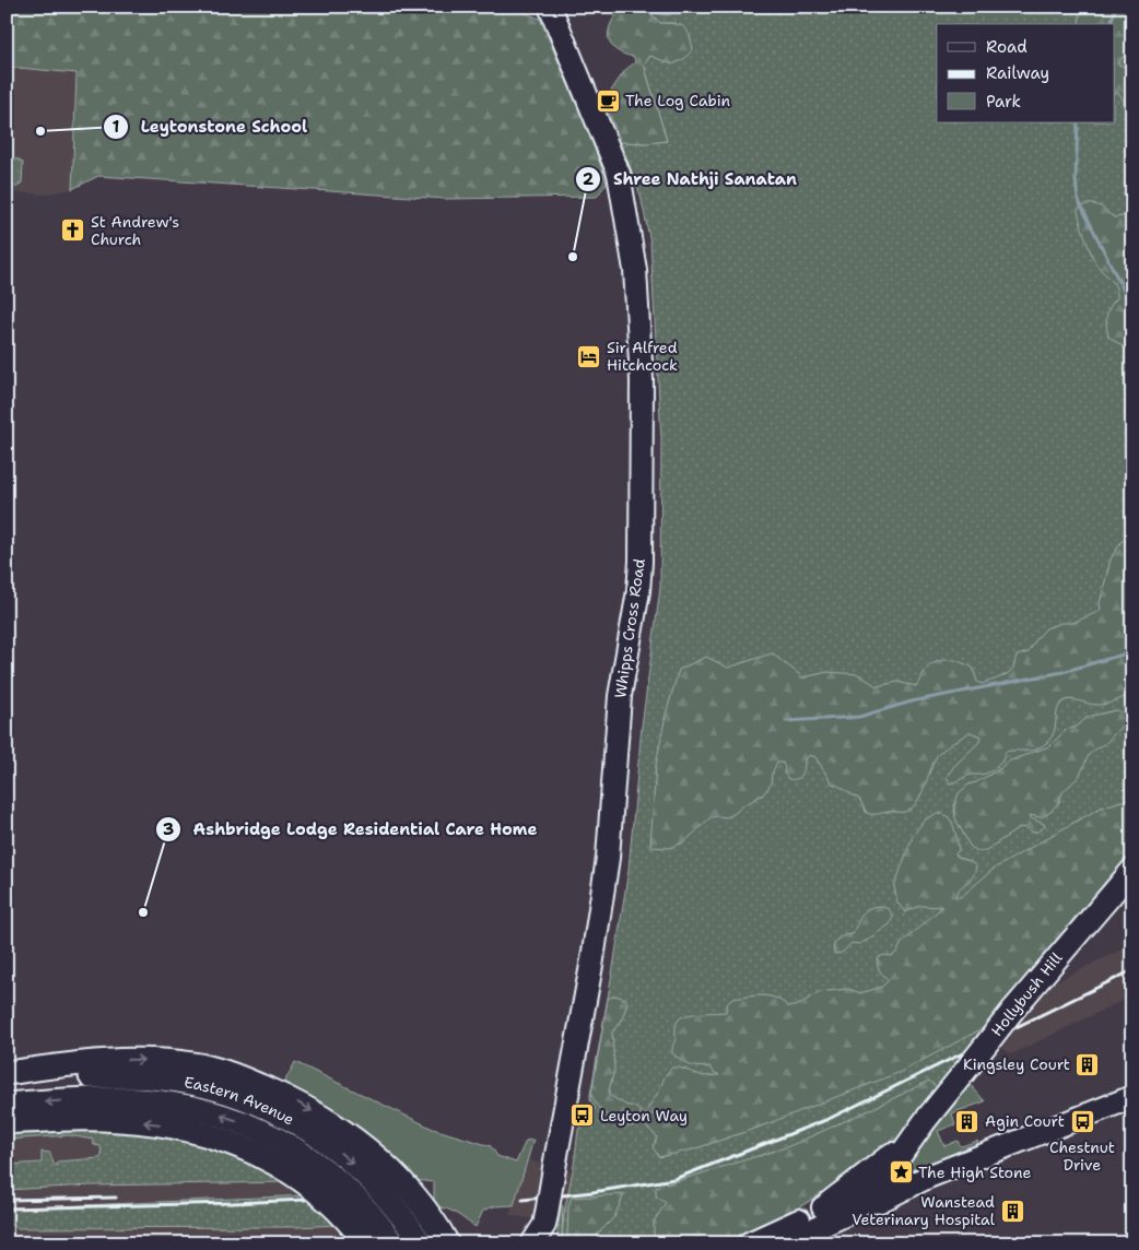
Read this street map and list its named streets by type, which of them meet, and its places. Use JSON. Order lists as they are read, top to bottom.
{
  "streets": {
    "highway": ["Eastern Avenue"],
    "main road": ["Whipps Cross Road", "Hollybush Hill"]
  },
  "places": {
    "cafe": ["The Log Cabin"],
    "other": ["Leytonstone School", "Shree Nathji Sanatan", "Ashbridge Lodge Residential Care Home"],
    "church": ["St Andrew's Church"],
    "hotel": ["Sir Alfred Hitchcock"],
    "building": ["Kingsley Court", "Agin Court", "Wanstead Veterinary Hospital"],
    "bus stop": ["Leyton Way", "Chestnut Drive"],
    "place": ["The High Stone"]
  },
  "legend": ["Road", "Railway", "Park"]
}
